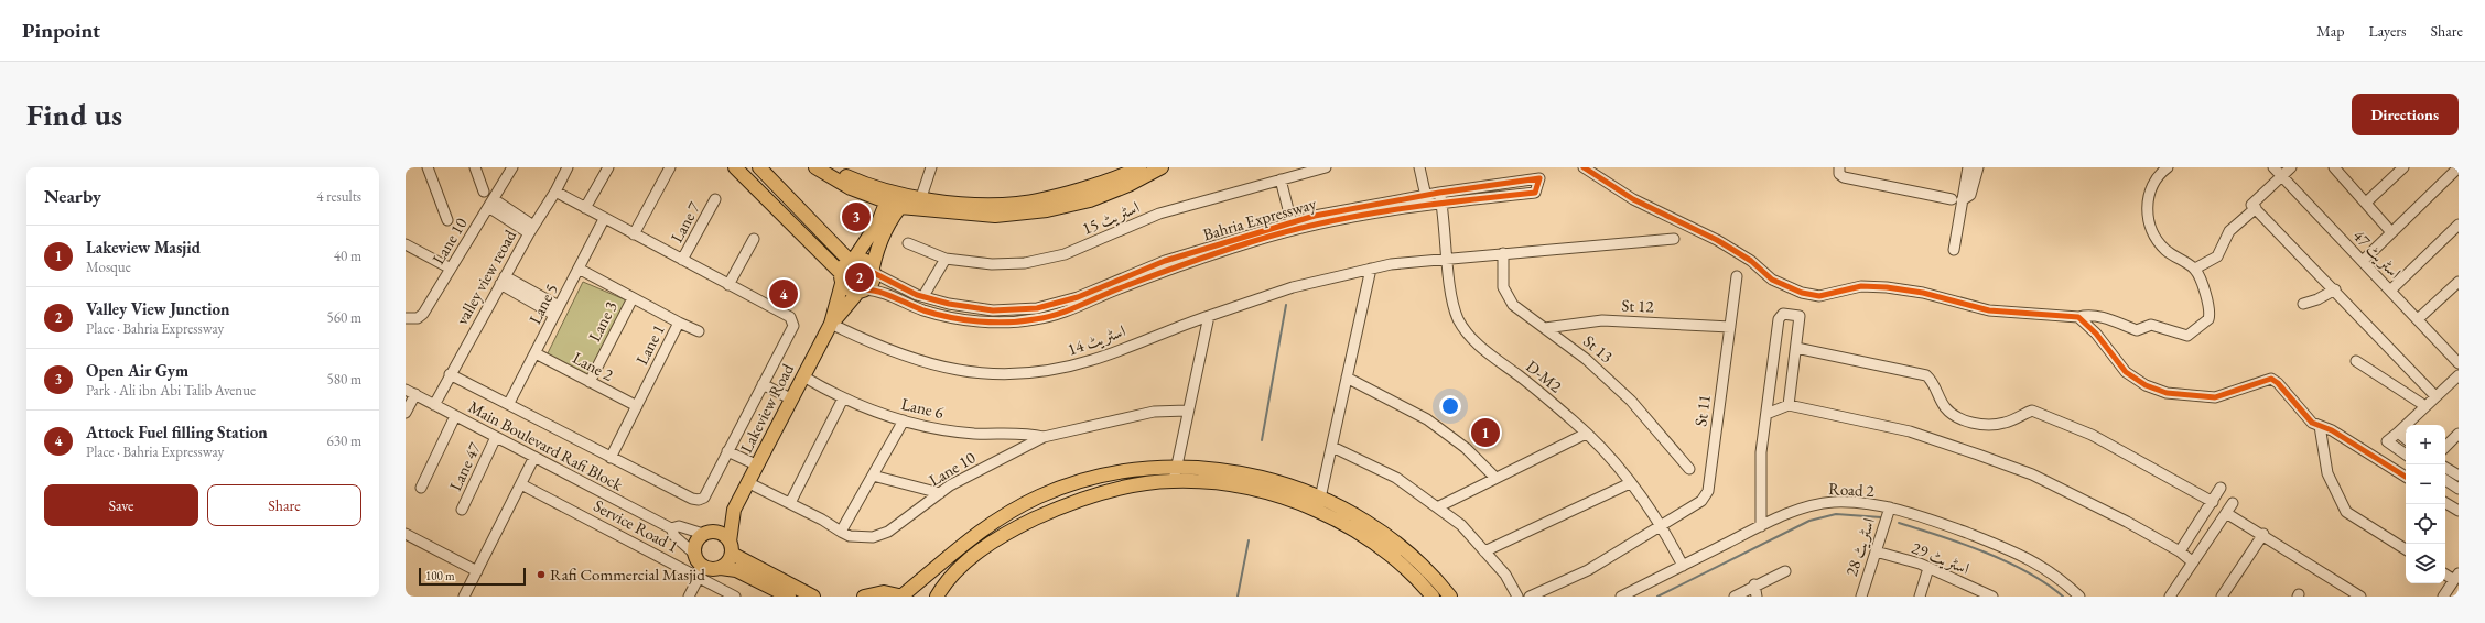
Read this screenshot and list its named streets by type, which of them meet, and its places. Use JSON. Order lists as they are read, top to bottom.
{
  "streets": {
    "main road": ["Lakeview Road"],
    "street": [
      "اسٹریٹ 15",
      "Bahria Expressway",
      "Lane 7",
      "Lane 10",
      "اسٹریٹ 47",
      "valley view reoad",
      "Lane 5",
      "St 12",
      "Lane 3",
      "اسٹریٹ 14",
      "Lane 1",
      "St 13",
      "Lane 2",
      "D-M2",
      "Lane 6",
      "St 11",
      "Main Boulevard Rafi Block",
      "Lane 47",
      "Road 2",
      "Service Road 1",
      "اسٹریٹ 28",
      "اسٹریٹ 29"
    ]
  },
  "crossings": [
    ["Bahria Expressway", "D-M2"],
    ["Lane 10", "Lakeview Road"],
    ["Lane 10", "Lane 6"],
    ["valley view reoad", "Main Boulevard Rafi Block"],
    ["Lane 5", "Lane 1"],
    ["Lane 5", "Lane 2"],
    ["St 12", "St 13"],
    ["St 12", "St 11"],
    ["Lane 3", "Lane 1"],
    ["Lane 3", "Lane 2"],
    ["اسٹریٹ 14", "St 13"],
    ["اسٹریٹ 14", "D-M2"],
    ["اسٹریٹ 14", "Lakeview Road"],
    ["Lane 1", "Lane 2"],
    ["D-M2", "St 11"],
    ["D-M2", "Road 2"],
    ["Lakeview Road", "Lane 6"],
    ["Main Boulevard Rafi Block", "Lane 47"],
    ["Road 2", "اسٹریٹ 28"],
    ["اسٹریٹ 28", "اسٹریٹ 29"]
  ],
  "places": ["Rafi Commercial Masjid"],
  "scale_bar": "100 m",
  "page": {
    "header": "Pinpoint",
    "nav": ["Map", "Layers", "Share"],
    "buttons": [
      "Directions",
      ["Save", "Share"]
    ],
    "title": "Find us",
    "heading": ["Nearby", "4 results"],
    "pins": [
      "3",
      "2",
      "4",
      "1"
    ],
    "list": [
      {
        "mark": "1",
        "name": "Lakeview Masjid",
        "note": "Mosque",
        "value": "40 m"
      },
      {
        "mark": "2",
        "name": "Valley View Junction",
        "note": "Place · Bahria Expressway",
        "value": "560 m"
      },
      {
        "mark": "3",
        "name": "Open Air Gym",
        "note": "Park · Ali ibn Abi Talib Avenue",
        "value": "580 m"
      },
      {
        "mark": "4",
        "name": "Attock Fuel filling Station",
        "note": "Place · Bahria Expressway",
        "value": "630 m"
      }
    ],
    "map_buttons": ["+", "−"],
    "scale": "100 m"
  }
}
